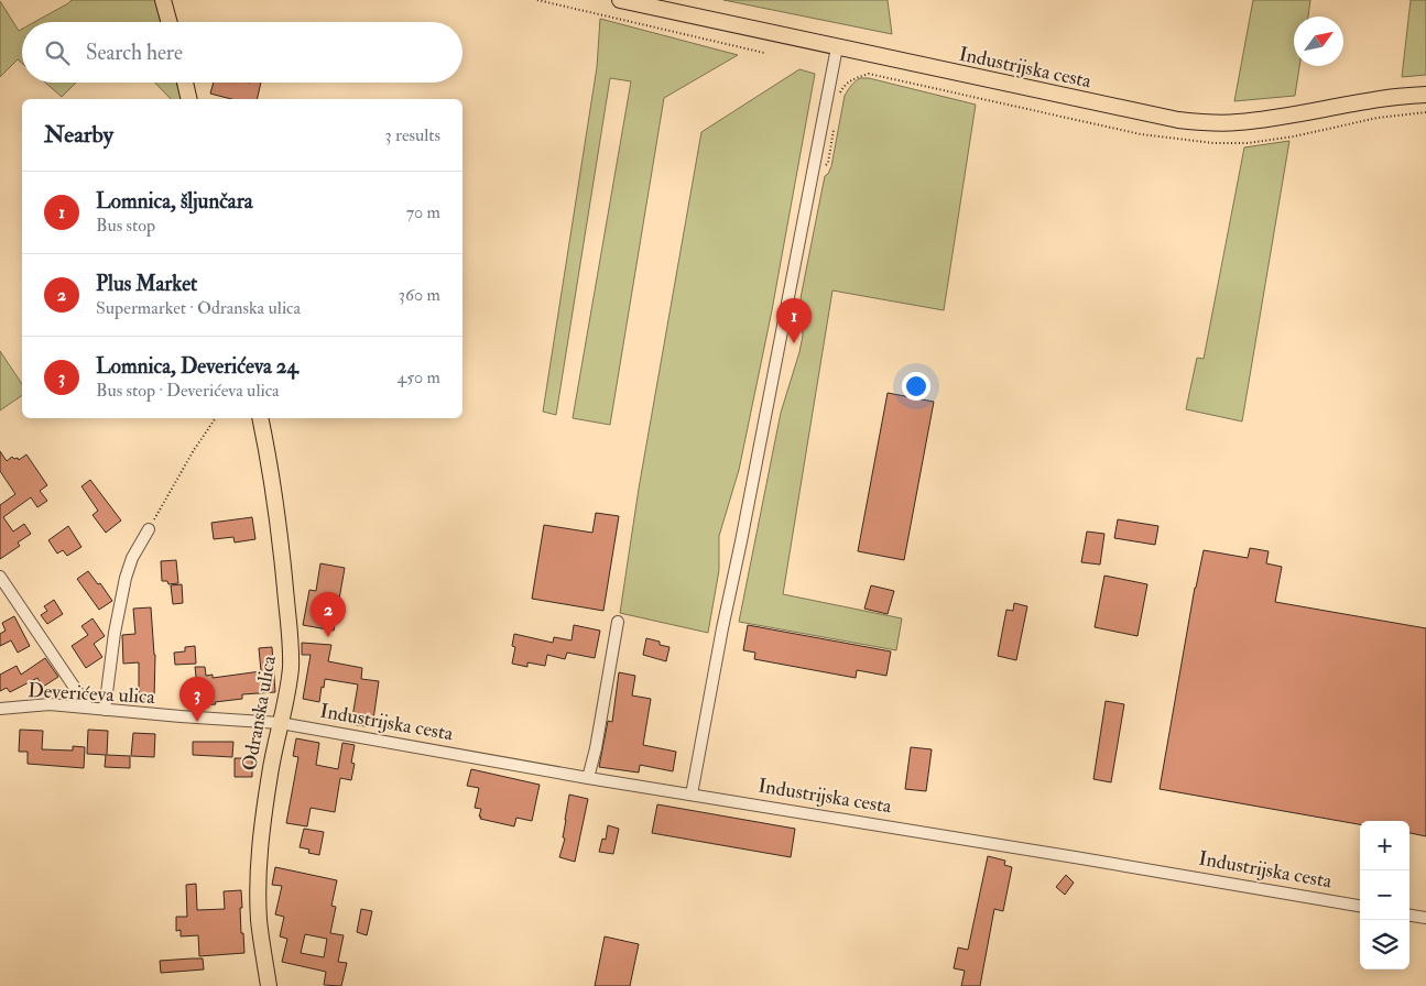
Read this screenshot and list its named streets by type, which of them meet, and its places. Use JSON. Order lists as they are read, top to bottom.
{
  "streets": {
    "main road": ["Industrijska cesta", "Odranska ulica"],
    "street": ["Deverićeva ulica"]
  },
  "crossings": [
    ["Industrijska cesta", "Deverićeva ulica"],
    ["Industrijska cesta", "Odranska ulica"],
    ["Deverićeva ulica", "Odranska ulica"]
  ],
  "north": "top right",
  "page": {
    "search": "Search here",
    "heading": ["Nearby", "3 results"],
    "list": [
      {
        "mark": "1",
        "name": "Lomnica, šljunčara",
        "note": "Bus stop",
        "value": "70 m"
      },
      {
        "mark": "2",
        "name": "Plus Market",
        "note": "Supermarket · Odranska ulica",
        "value": "360 m"
      },
      {
        "mark": "3",
        "name": "Lomnica, Deverićeva 24",
        "note": "Bus stop · Deverićeva ulica",
        "value": "450 m"
      }
    ],
    "pins": ["1", "2", "3"],
    "map_buttons": ["+", "−"]
  }
}
